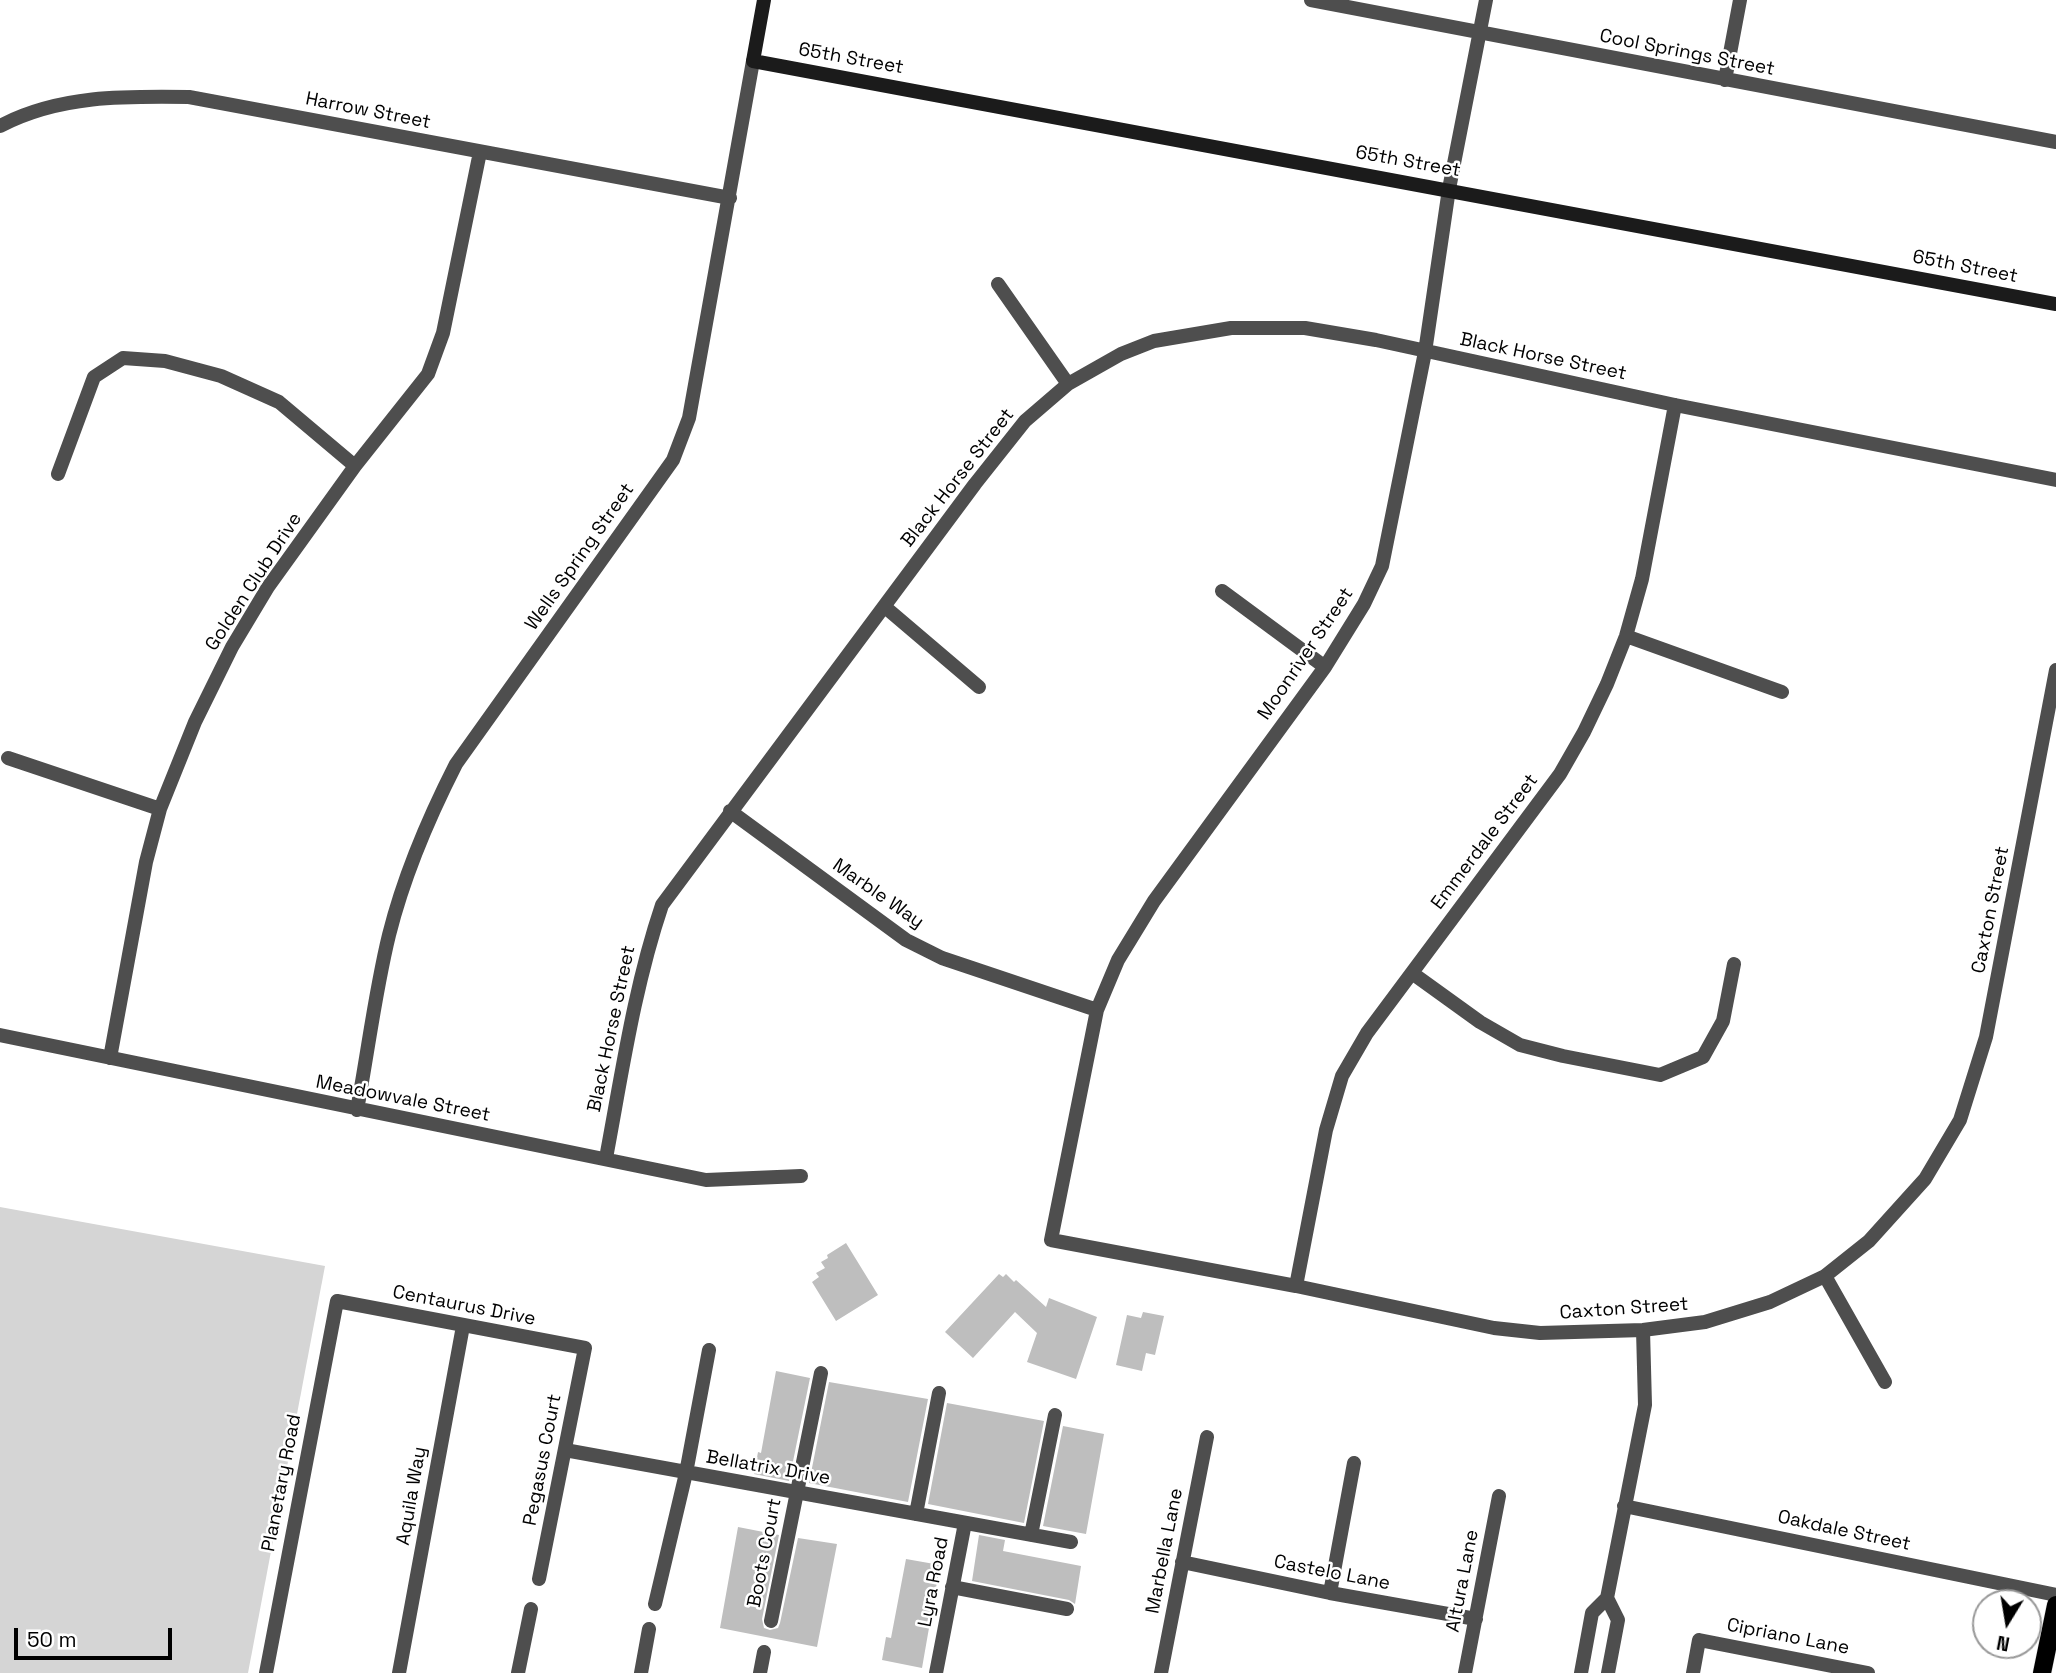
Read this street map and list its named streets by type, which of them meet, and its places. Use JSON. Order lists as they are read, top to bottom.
{
  "streets": {
    "street": [
      "Cool Springs Street",
      "65th Street",
      "Harrow Street",
      "Black Horse Street",
      "Wells Spring Street",
      "Golden Club Drive",
      "Moonriver Street",
      "Emmerdale Street",
      "Marble Way",
      "Caxton Street",
      "Meadowvale Street",
      "Centaurus Drive",
      "Pegasus Court",
      "Bellatrix Drive",
      "Planetary Road",
      "Aquila Way",
      "Oakdale Street",
      "Marbella Lane",
      "Boots Court",
      "Castelo Lane",
      "Altura Lane",
      "Lyra Road",
      "Cipriano Lane"
    ]
  },
  "crossings": [
    ["Cool Springs Street", "Moonriver Street"],
    ["65th Street", "Wells Spring Street"],
    ["65th Street", "Moonriver Street"],
    ["Harrow Street", "Wells Spring Street"],
    ["Harrow Street", "Golden Club Drive"],
    ["Black Horse Street", "Moonriver Street"],
    ["Black Horse Street", "Emmerdale Street"],
    ["Black Horse Street", "Marble Way"],
    ["Black Horse Street", "Meadowvale Street"],
    ["Wells Spring Street", "Meadowvale Street"],
    ["Golden Club Drive", "Meadowvale Street"],
    ["Moonriver Street", "Marble Way"],
    ["Moonriver Street", "Caxton Street"],
    ["Emmerdale Street", "Caxton Street"],
    ["Centaurus Drive", "Pegasus Court"],
    ["Centaurus Drive", "Planetary Road"],
    ["Centaurus Drive", "Aquila Way"],
    ["Pegasus Court", "Bellatrix Drive"],
    ["Bellatrix Drive", "Boots Court"],
    ["Bellatrix Drive", "Lyra Road"],
    ["Marbella Lane", "Castelo Lane"],
    ["Castelo Lane", "Altura Lane"]
  ],
  "scale_bar": "50 m",
  "north": "bottom"
}
